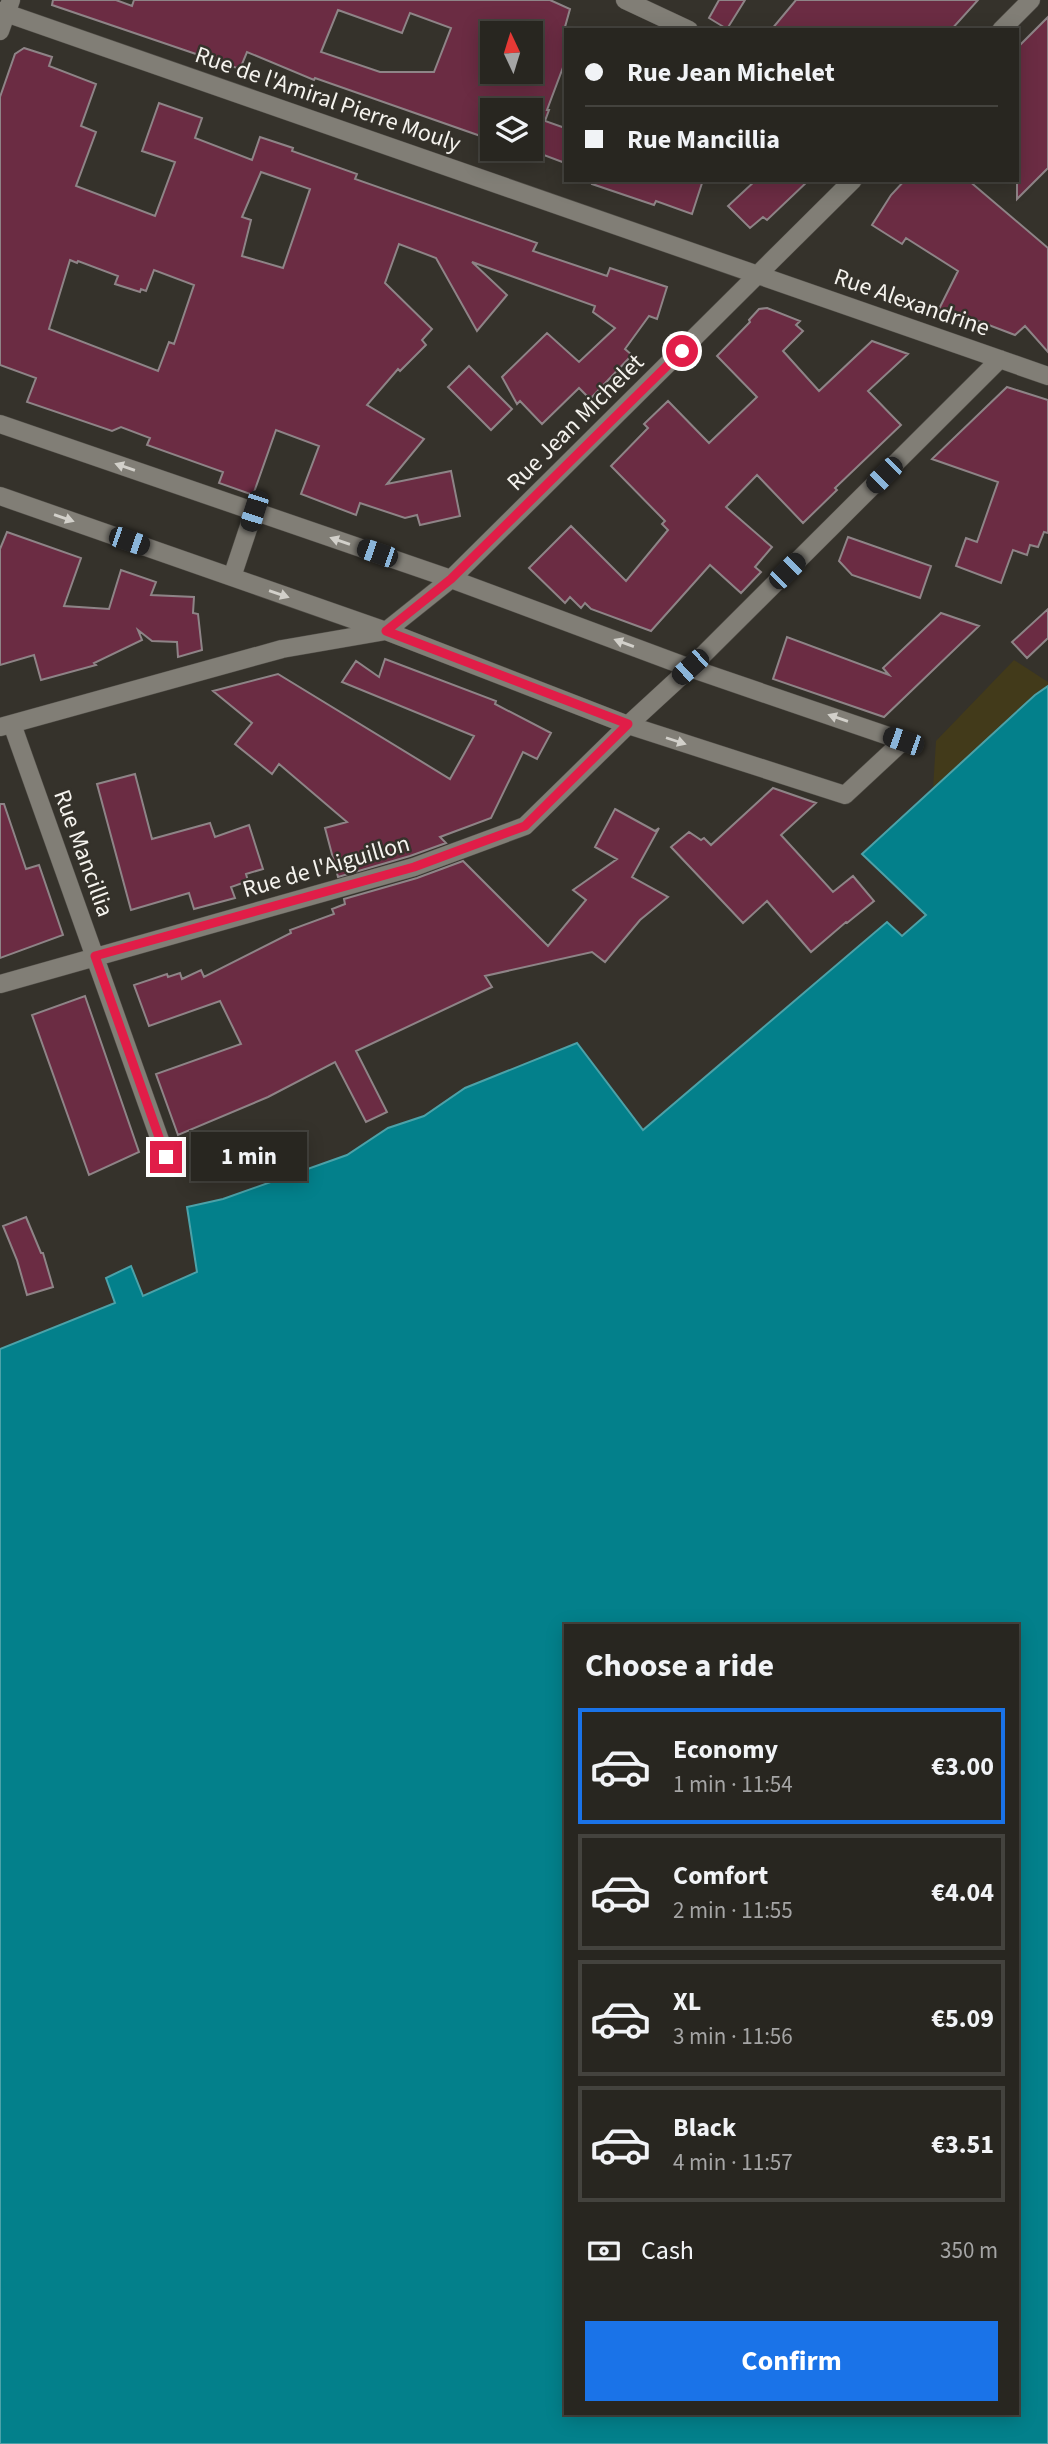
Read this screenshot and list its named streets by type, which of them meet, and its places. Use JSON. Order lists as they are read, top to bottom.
{
  "streets": {
    "street": [
      "Rue de l'Amiral Pierre Mouly",
      "Rue Alexandrine",
      "Rue Jean Michelet",
      "Rue Mancillia",
      "Rue de l'Aiguillon"
    ]
  },
  "crossings": [
    ["Rue de l'Amiral Pierre Mouly", "Rue Alexandrine"],
    ["Rue de l'Amiral Pierre Mouly", "Rue Jean Michelet"],
    ["Rue Alexandrine", "Rue Jean Michelet"],
    ["Rue Mancillia", "Rue de l'Aiguillon"]
  ],
  "north": "top",
  "page": {
    "banner": ["Rue Jean Michelet", "Rue Mancillia"],
    "bubble": "1 min",
    "heading": "Choose a ride",
    "list": [
      {
        "name": "Economy",
        "note": "1 min · 11:54",
        "value": "€3.00"
      },
      {
        "name": "Comfort",
        "note": "2 min · 11:55",
        "value": "€4.04"
      },
      {
        "name": "XL",
        "note": "3 min · 11:56",
        "value": "€5.09"
      },
      {
        "name": "Black",
        "note": "4 min · 11:57",
        "value": "€3.51"
      }
    ],
    "pay": ["Cash", "350 m"],
    "buttons": "Confirm"
  }
}
